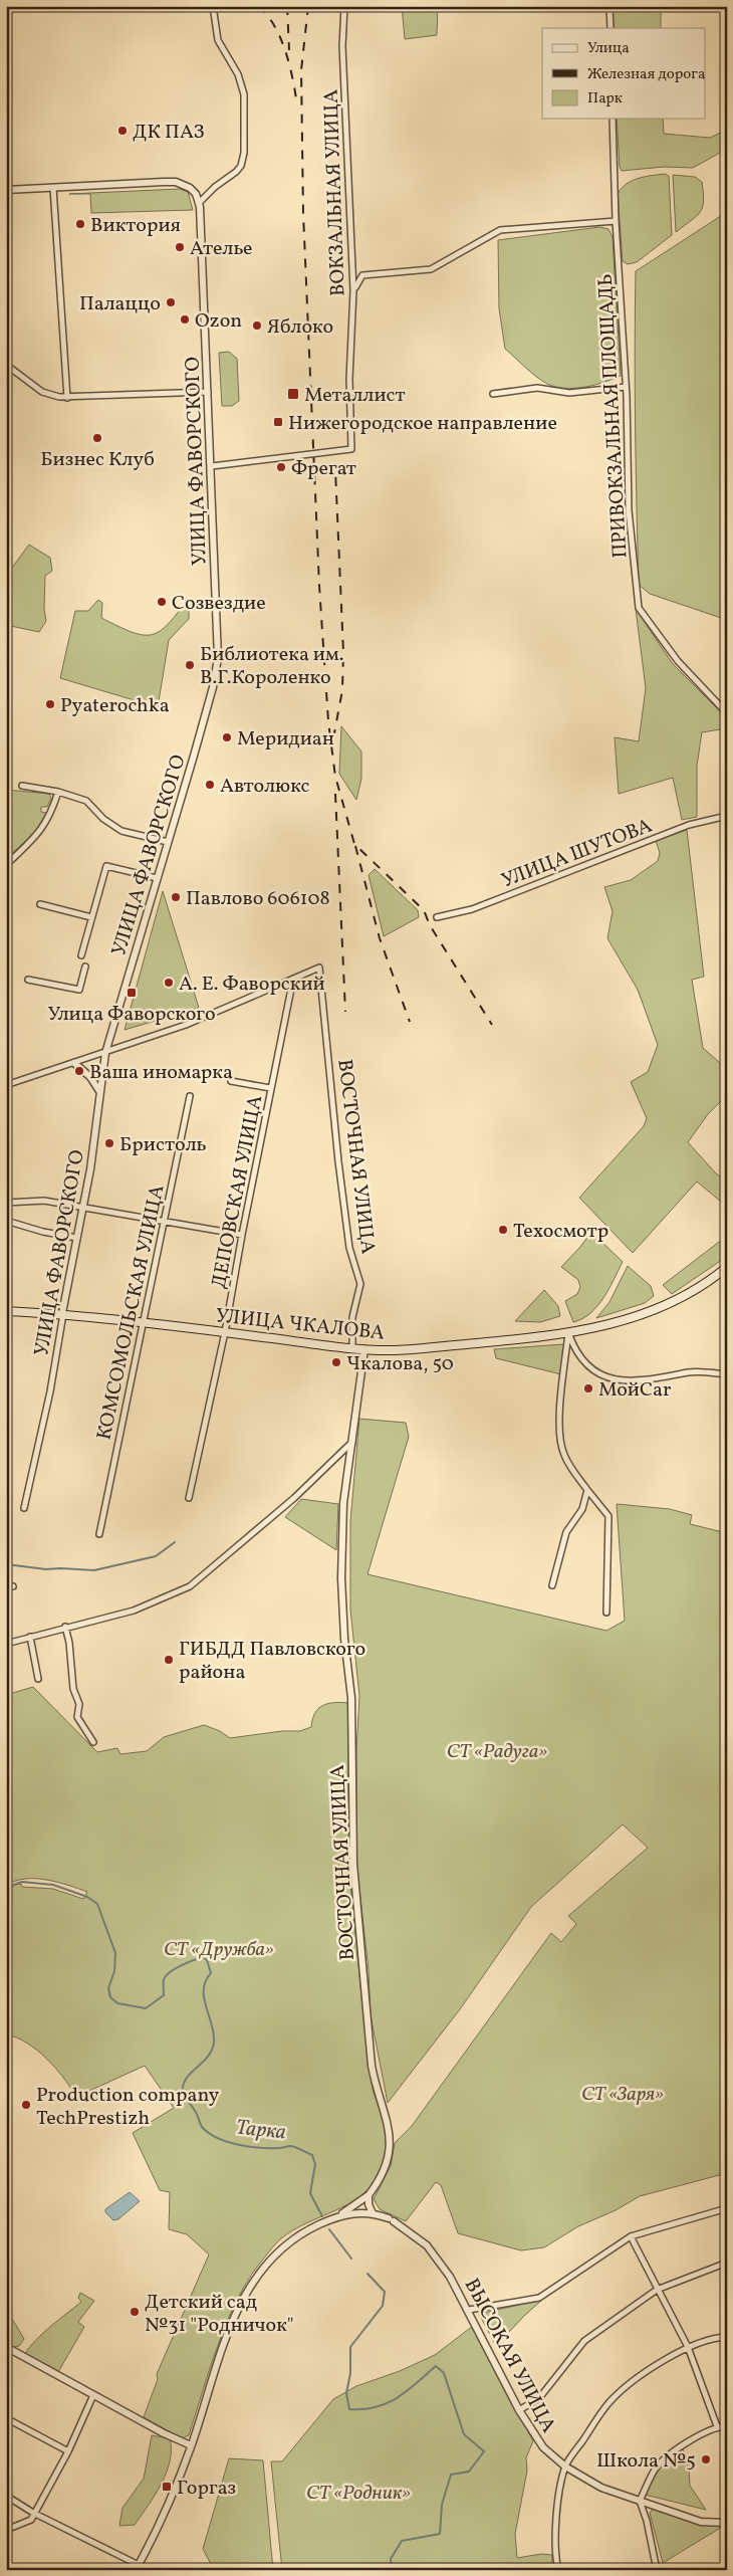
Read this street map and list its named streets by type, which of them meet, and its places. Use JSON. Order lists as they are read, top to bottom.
{
  "streets": {
    "main road": ["УЛИЦА ЧКАЛОВА"],
    "street": [
      "ВОКЗАЛЬНАЯ УЛИЦА",
      "ПРИВОКЗАЛЬНАЯ ПЛОЩАДЬ",
      "УЛИЦА ФАВОРСКОГО",
      "УЛИЦА ШУТОВА",
      "ВОСТОЧНАЯ УЛИЦА",
      "ДЕПОВСКАЯ УЛИЦА",
      "КОМСОМОЛЬСКАЯ УЛИЦА",
      "ВЫСОКАЯ УЛИЦА"
    ]
  },
  "crossings": [
    ["ВОКЗАЛЬНАЯ УЛИЦА", "УЛИЦА ФАВОРСКОГО"],
    ["УЛИЦА ФАВОРСКОГО", "УЛИЦА ЧКАЛОВА"],
    ["ВОСТОЧНАЯ УЛИЦА", "ДЕПОВСКАЯ УЛИЦА"],
    ["ВОСТОЧНАЯ УЛИЦА", "УЛИЦА ЧКАЛОВА"],
    ["ДЕПОВСКАЯ УЛИЦА", "УЛИЦА ЧКАЛОВА"],
    ["КОМСОМОЛЬСКАЯ УЛИЦА", "УЛИЦА ЧКАЛОВА"]
  ],
  "water": ["Тарка"],
  "parks": [
    "СТ «Радуга»",
    "СТ «Дружба»",
    "СТ «Заря»",
    "СТ «Родник»"
  ],
  "places": {
    "other": [
      "ДК ПАЗ",
      "Виктория",
      "Ателье",
      "Палаццо",
      "Ozon",
      "Яблоко",
      "Бизнес Клуб",
      "Фрегат",
      "Созвездие",
      "Библиотека им. В.Г.Короленко",
      "Pyaterochka",
      "Меридиан",
      "Автолюкс",
      "Павлово 606108",
      "А. Е. Фаворский",
      "Ваша иномарка",
      "Бристоль",
      "Техосмотр",
      "Чкалова, 50",
      "МойCar",
      "ГИБДД Павловского района",
      "Production company TechPrestizh",
      "Детский сад №31 \"Родничок\"",
      "Школа №5"
    ],
    "transit": [
      "Металлист",
      "Нижегородское направление",
      "Улица Фаворского",
      "Горгаз"
    ]
  },
  "legend": ["Улица", "Железная дорога", "Парк"]
}
